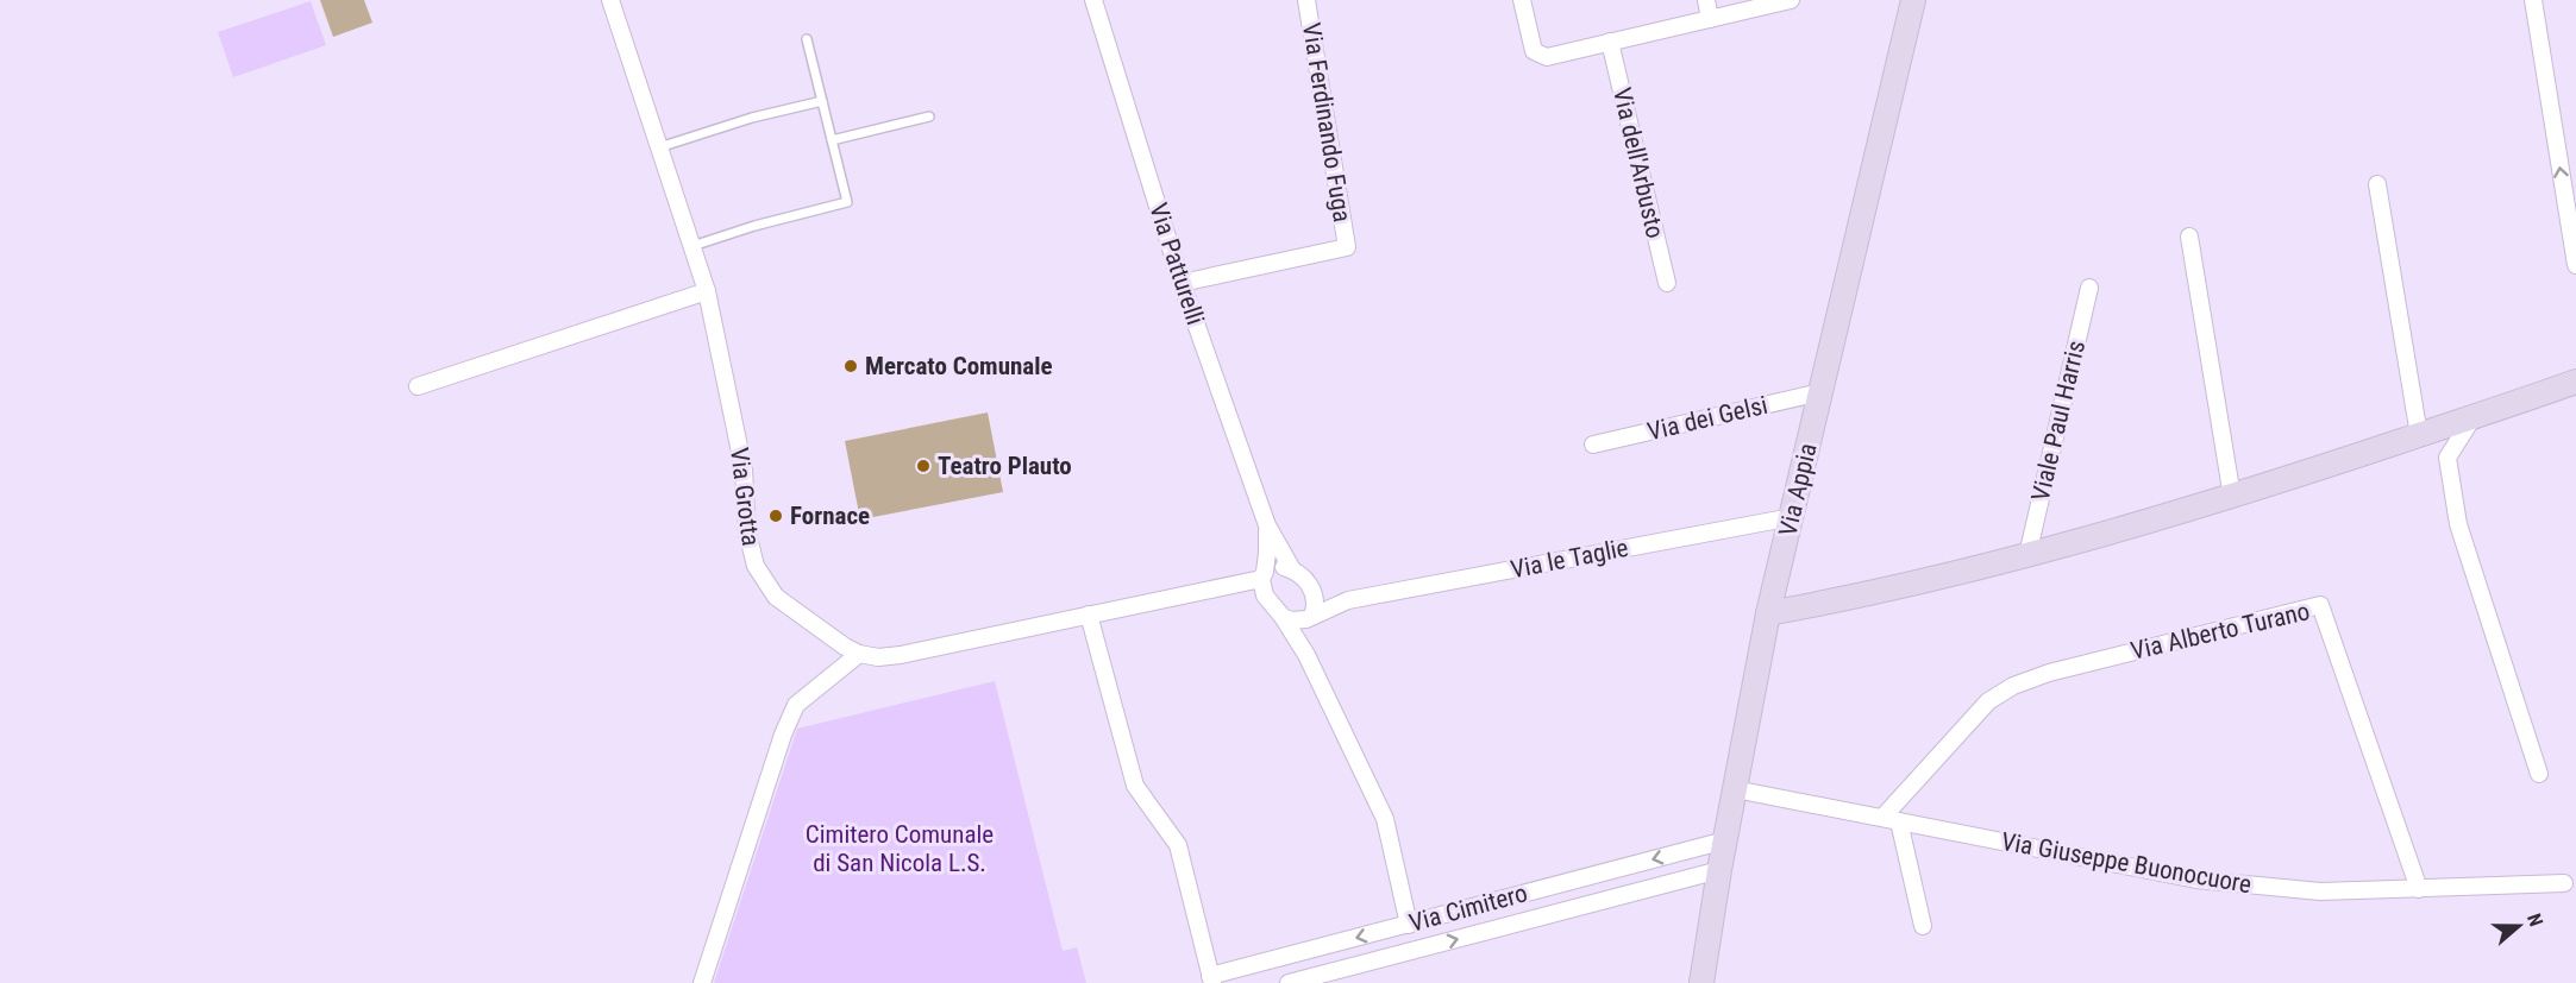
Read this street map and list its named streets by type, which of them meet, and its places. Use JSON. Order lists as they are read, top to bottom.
{
  "streets": {
    "street": [
      "Via Ferdinando Fuga",
      "Via dell'Arbusto",
      "Via Patturelli",
      "Via dei Gelsi",
      "Viale Paul Harris",
      "Via Appia",
      "Via Grotta",
      "Via le Taglie",
      "Via Alberto Turano",
      "Via Giuseppe Buonocuore",
      "Via Cimitero"
    ]
  },
  "crossings": [
    ["Via Ferdinando Fuga", "Via Patturelli"],
    ["Via Patturelli", "Via Grotta"],
    ["Via Patturelli", "Via le Taglie"],
    ["Via dei Gelsi", "Via Appia"],
    ["Via Appia", "Via le Taglie"],
    ["Via Appia", "Via Giuseppe Buonocuore"],
    ["Via Appia", "Via Cimitero"],
    ["Via Grotta", "Via le Taglie"],
    ["Via Grotta", "Via Cimitero"],
    ["Via Alberto Turano", "Via Giuseppe Buonocuore"]
  ],
  "parks": ["Cimitero Comunale di San Nicola L.S."],
  "places": ["Mercato Comunale", "Teatro Plauto", "Fornace"],
  "north": "right"
}
